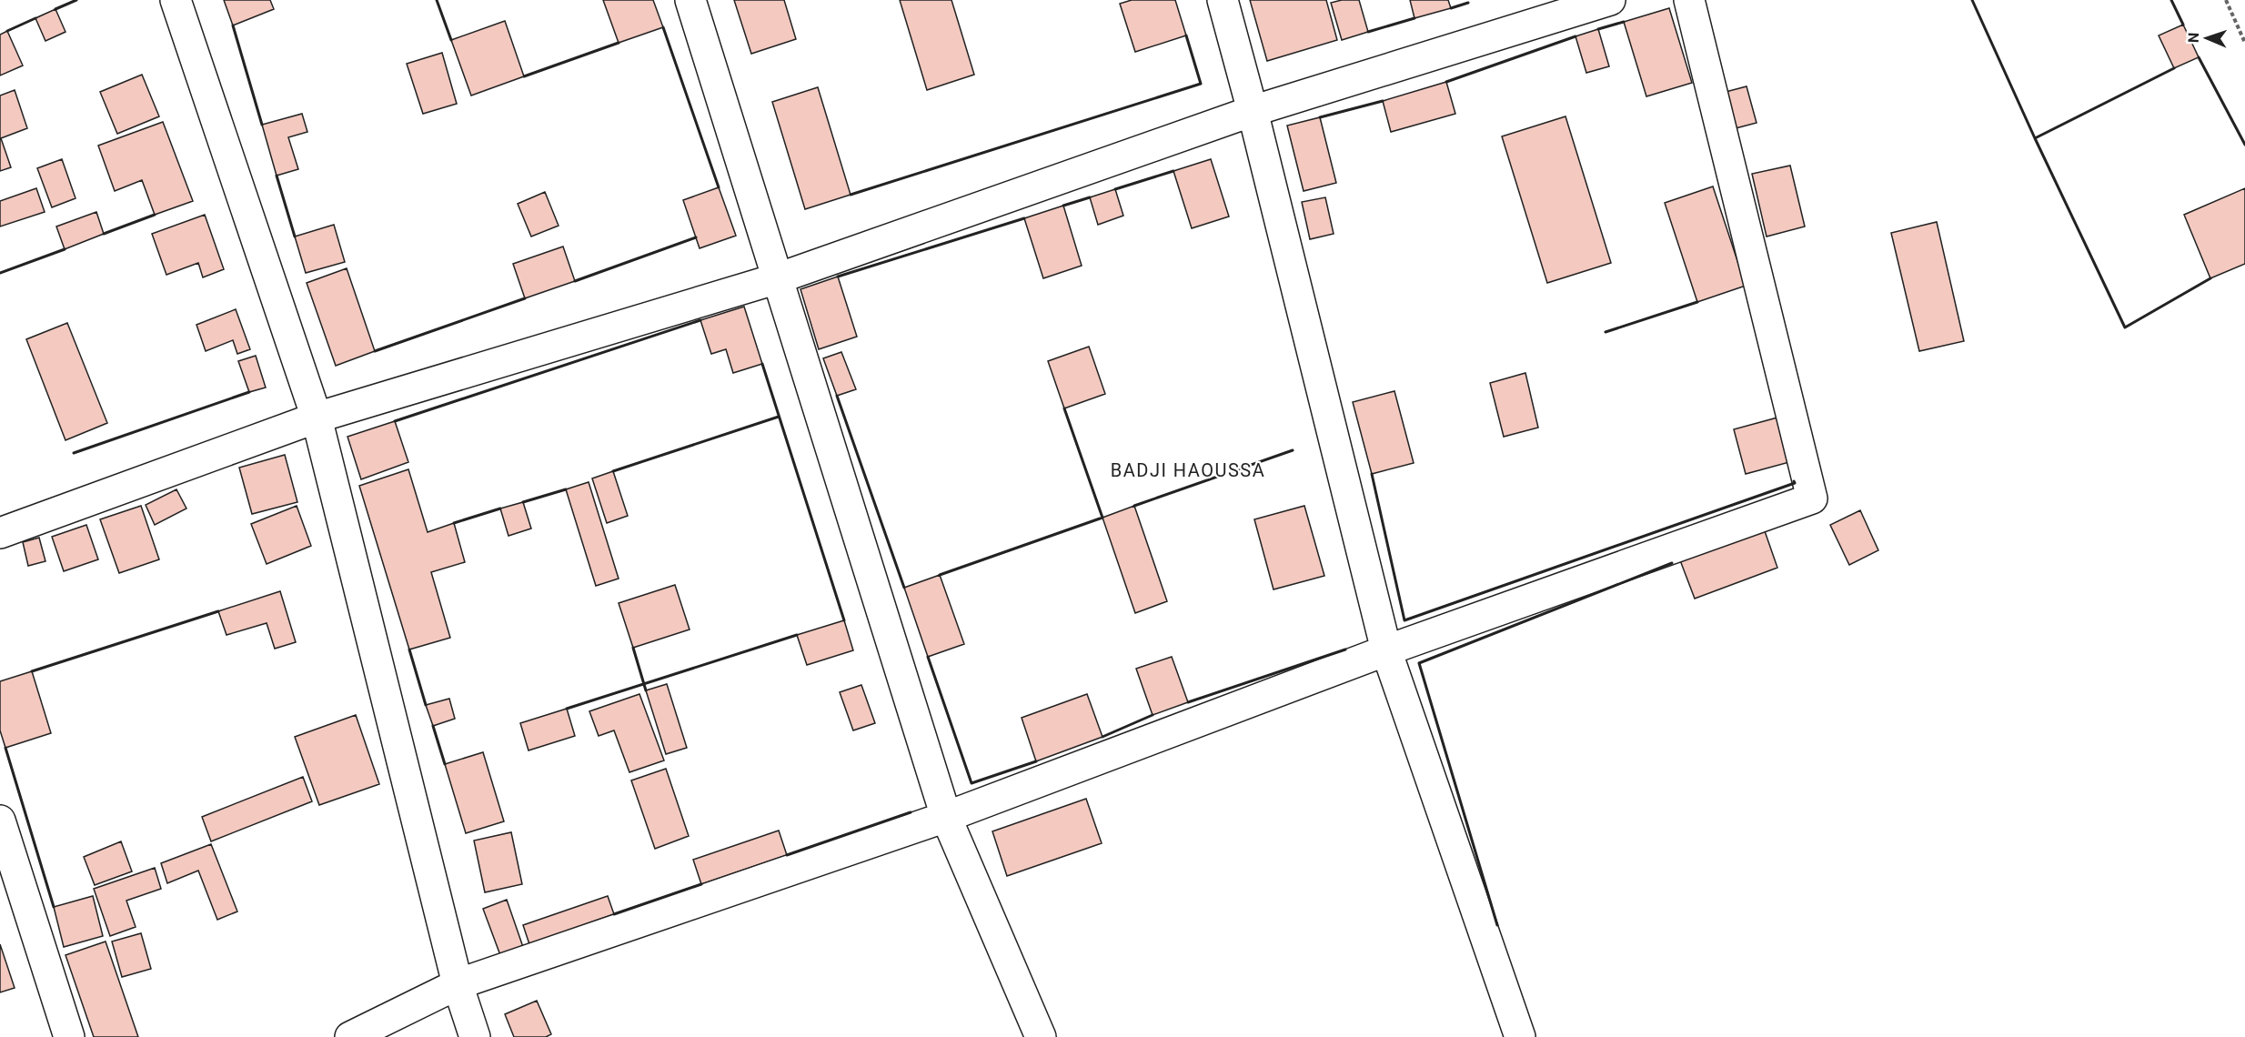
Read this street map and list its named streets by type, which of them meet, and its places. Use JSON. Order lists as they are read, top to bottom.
{
  "districts": ["BADJI HAOUSSA"],
  "north": "left"
}
